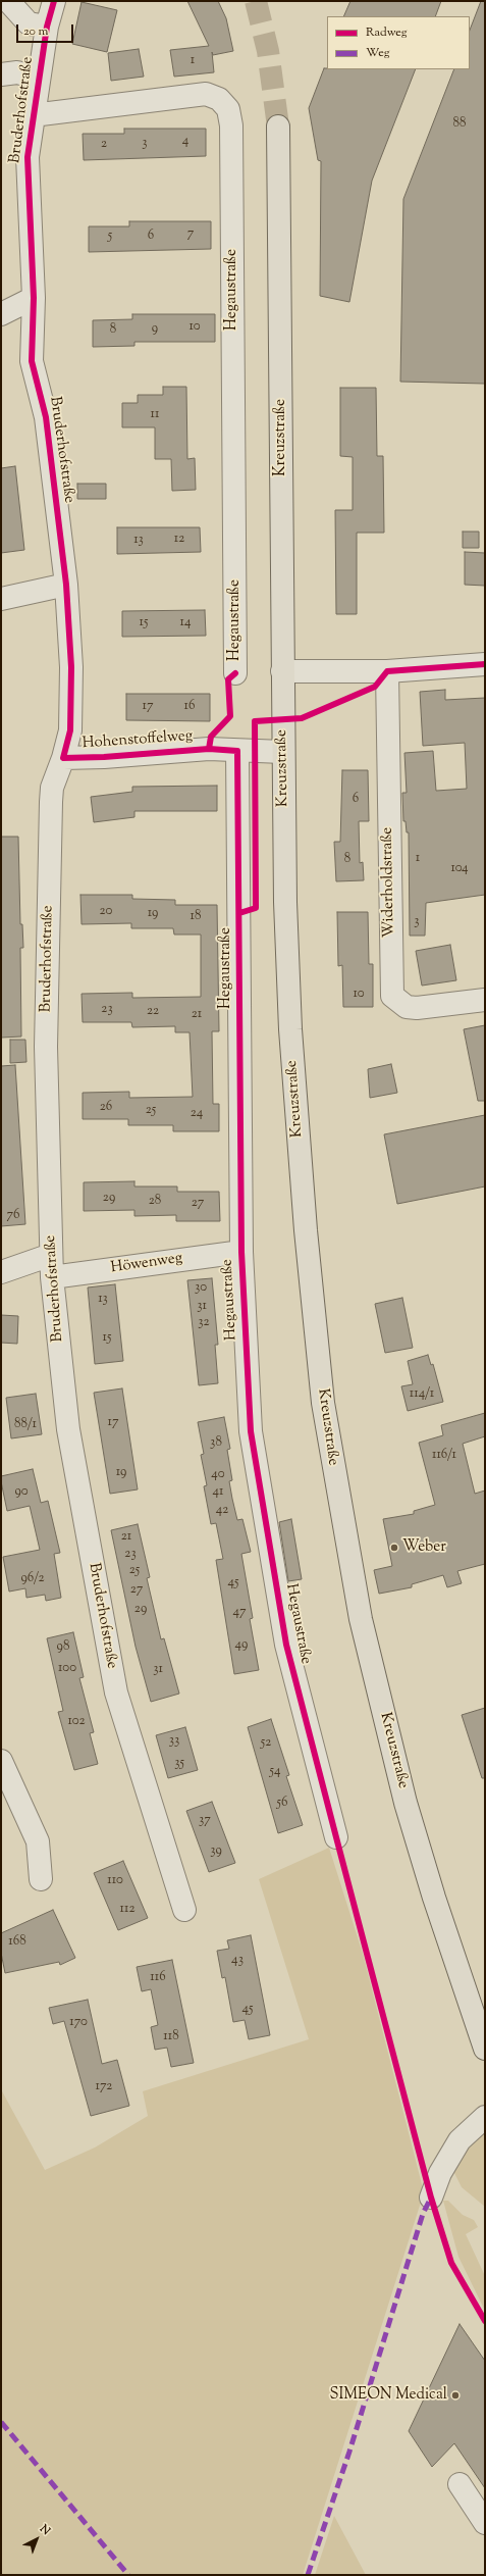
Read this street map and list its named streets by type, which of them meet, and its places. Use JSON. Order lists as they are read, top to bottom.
{
  "streets": {
    "main road": ["Kreuzstraße"],
    "street": [
      "Bruderhofstraße",
      "Hegaustraße",
      "Hohenstoffelweg",
      "Widerholdstraße",
      "Höwenweg"
    ]
  },
  "crossings": [
    ["Bruderhofstraße", "Hegaustraße"],
    ["Bruderhofstraße", "Hohenstoffelweg"],
    ["Bruderhofstraße", "Höwenweg"],
    ["Hegaustraße", "Hohenstoffelweg"],
    ["Hegaustraße", "Höwenweg"],
    ["Kreuzstraße", "Hohenstoffelweg"]
  ],
  "places": ["Weber", "SIMEON Medical"],
  "house_numbers": [
    "1",
    "88",
    "4",
    "3",
    "2",
    "7",
    "5",
    "6",
    "10",
    "9",
    "8",
    "11",
    "12",
    "13",
    "15",
    "14",
    "17",
    "16",
    "6",
    "1",
    "8",
    "104",
    "20",
    "19",
    "18",
    "3",
    "10",
    "23",
    "22",
    "21",
    "26",
    "25",
    "24",
    "29",
    "28",
    "27",
    "76",
    "30",
    "13",
    "31",
    "32",
    "15",
    "114/1",
    "17",
    "88/1",
    "38",
    "116/1",
    "19",
    "40",
    "90",
    "41",
    "42",
    "21",
    "23",
    "25",
    "96/2",
    "45",
    "27",
    "29",
    "47",
    "49",
    "98",
    "100",
    "31",
    "102",
    "33",
    "52",
    "35",
    "54",
    "56",
    "37",
    "39",
    "110",
    "112",
    "168",
    "43",
    "116",
    "45",
    "170",
    "118",
    "172"
  ],
  "legend": ["Radweg", "Weg"],
  "scale_bar": "20 m",
  "north": "top right"
}
